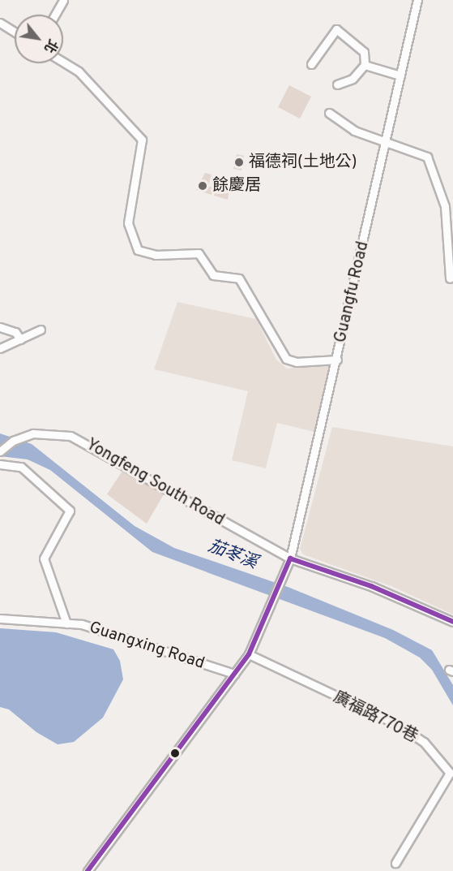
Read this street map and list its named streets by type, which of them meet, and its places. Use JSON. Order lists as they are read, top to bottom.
{
  "streets": {
    "street": [
      "Guangfu Road",
      "Yongfeng South Road",
      "Guangxing Road",
      "廣福路770巷"
    ]
  },
  "crossings": [
    ["Guangfu Road", "Yongfeng South Road"],
    ["Guangfu Road", "廣福路770巷"]
  ],
  "water": ["茄苳溪"],
  "places": ["福德祠(土地公)", "餘慶居"],
  "north": "bottom right"
}
